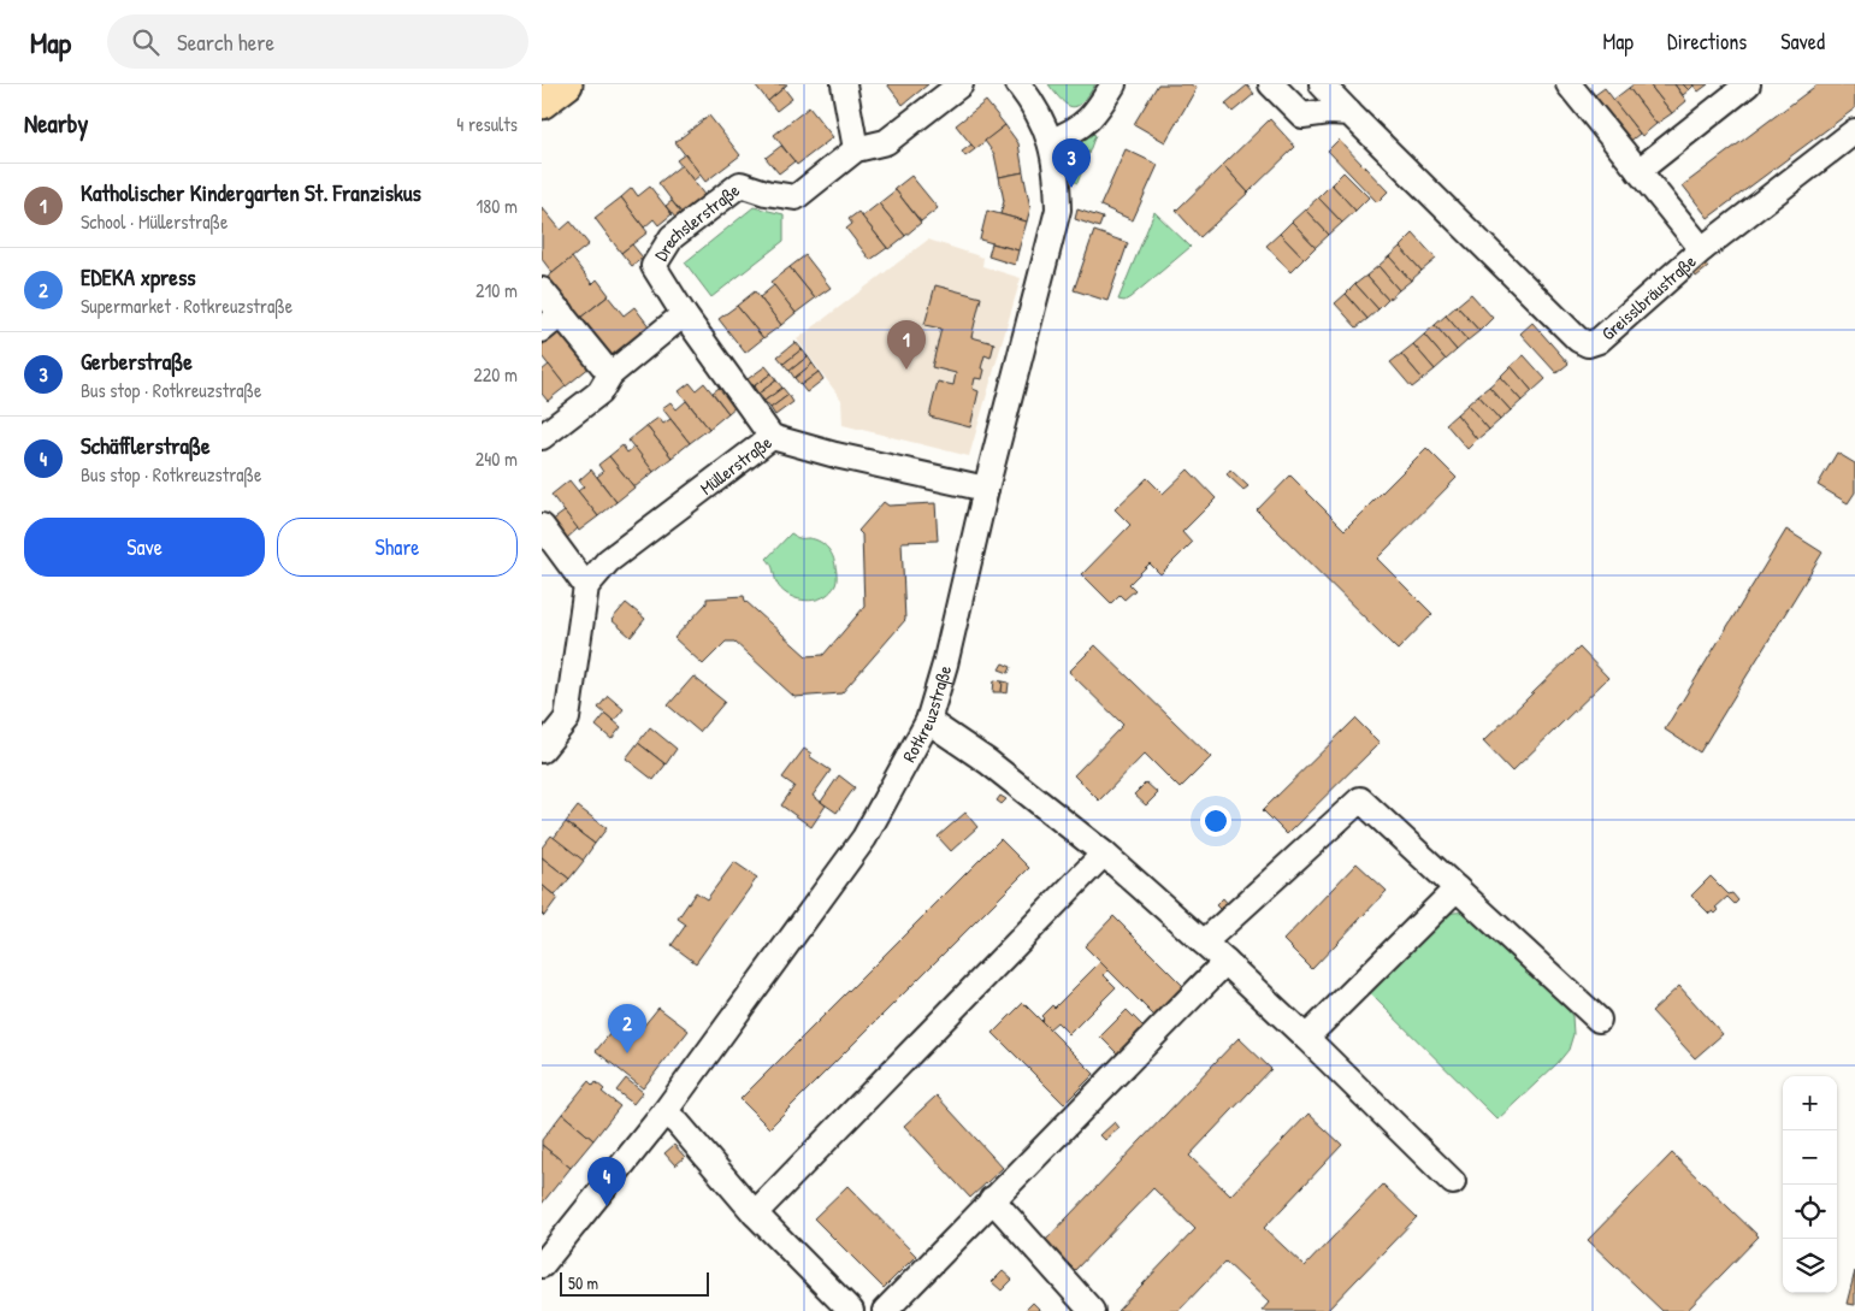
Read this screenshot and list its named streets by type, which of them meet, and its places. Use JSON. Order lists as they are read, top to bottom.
{
  "streets": {
    "street": [
      "Drechslerstraße",
      "Greisslbräustraße",
      "Müllerstraße",
      "Rotkreuzstraße"
    ]
  },
  "crossings": [
    ["Drechslerstraße", "Müllerstraße"],
    ["Müllerstraße", "Rotkreuzstraße"]
  ],
  "scale_bar": "50 m",
  "page": {
    "header": "Map",
    "search": "Search here",
    "nav": ["Map", "Directions", "Saved"],
    "heading": ["Nearby", "4 results"],
    "pins": [
      "3",
      "1",
      "2",
      "4"
    ],
    "list": [
      {
        "mark": "1",
        "name": "Katholischer Kindergarten St. Franziskus",
        "note": "School · Müllerstraße",
        "value": "180 m"
      },
      {
        "mark": "2",
        "name": "EDEKA xpress",
        "note": "Supermarket · Rotkreuzstraße",
        "value": "210 m"
      },
      {
        "mark": "3",
        "name": "Gerberstraße",
        "note": "Bus stop · Rotkreuzstraße",
        "value": "220 m"
      },
      {
        "mark": "4",
        "name": "Schäfflerstraße",
        "note": "Bus stop · Rotkreuzstraße",
        "value": "240 m"
      }
    ],
    "buttons": ["Save", "Share"],
    "map_buttons": ["+", "−"],
    "scale": "50 m"
  }
}
